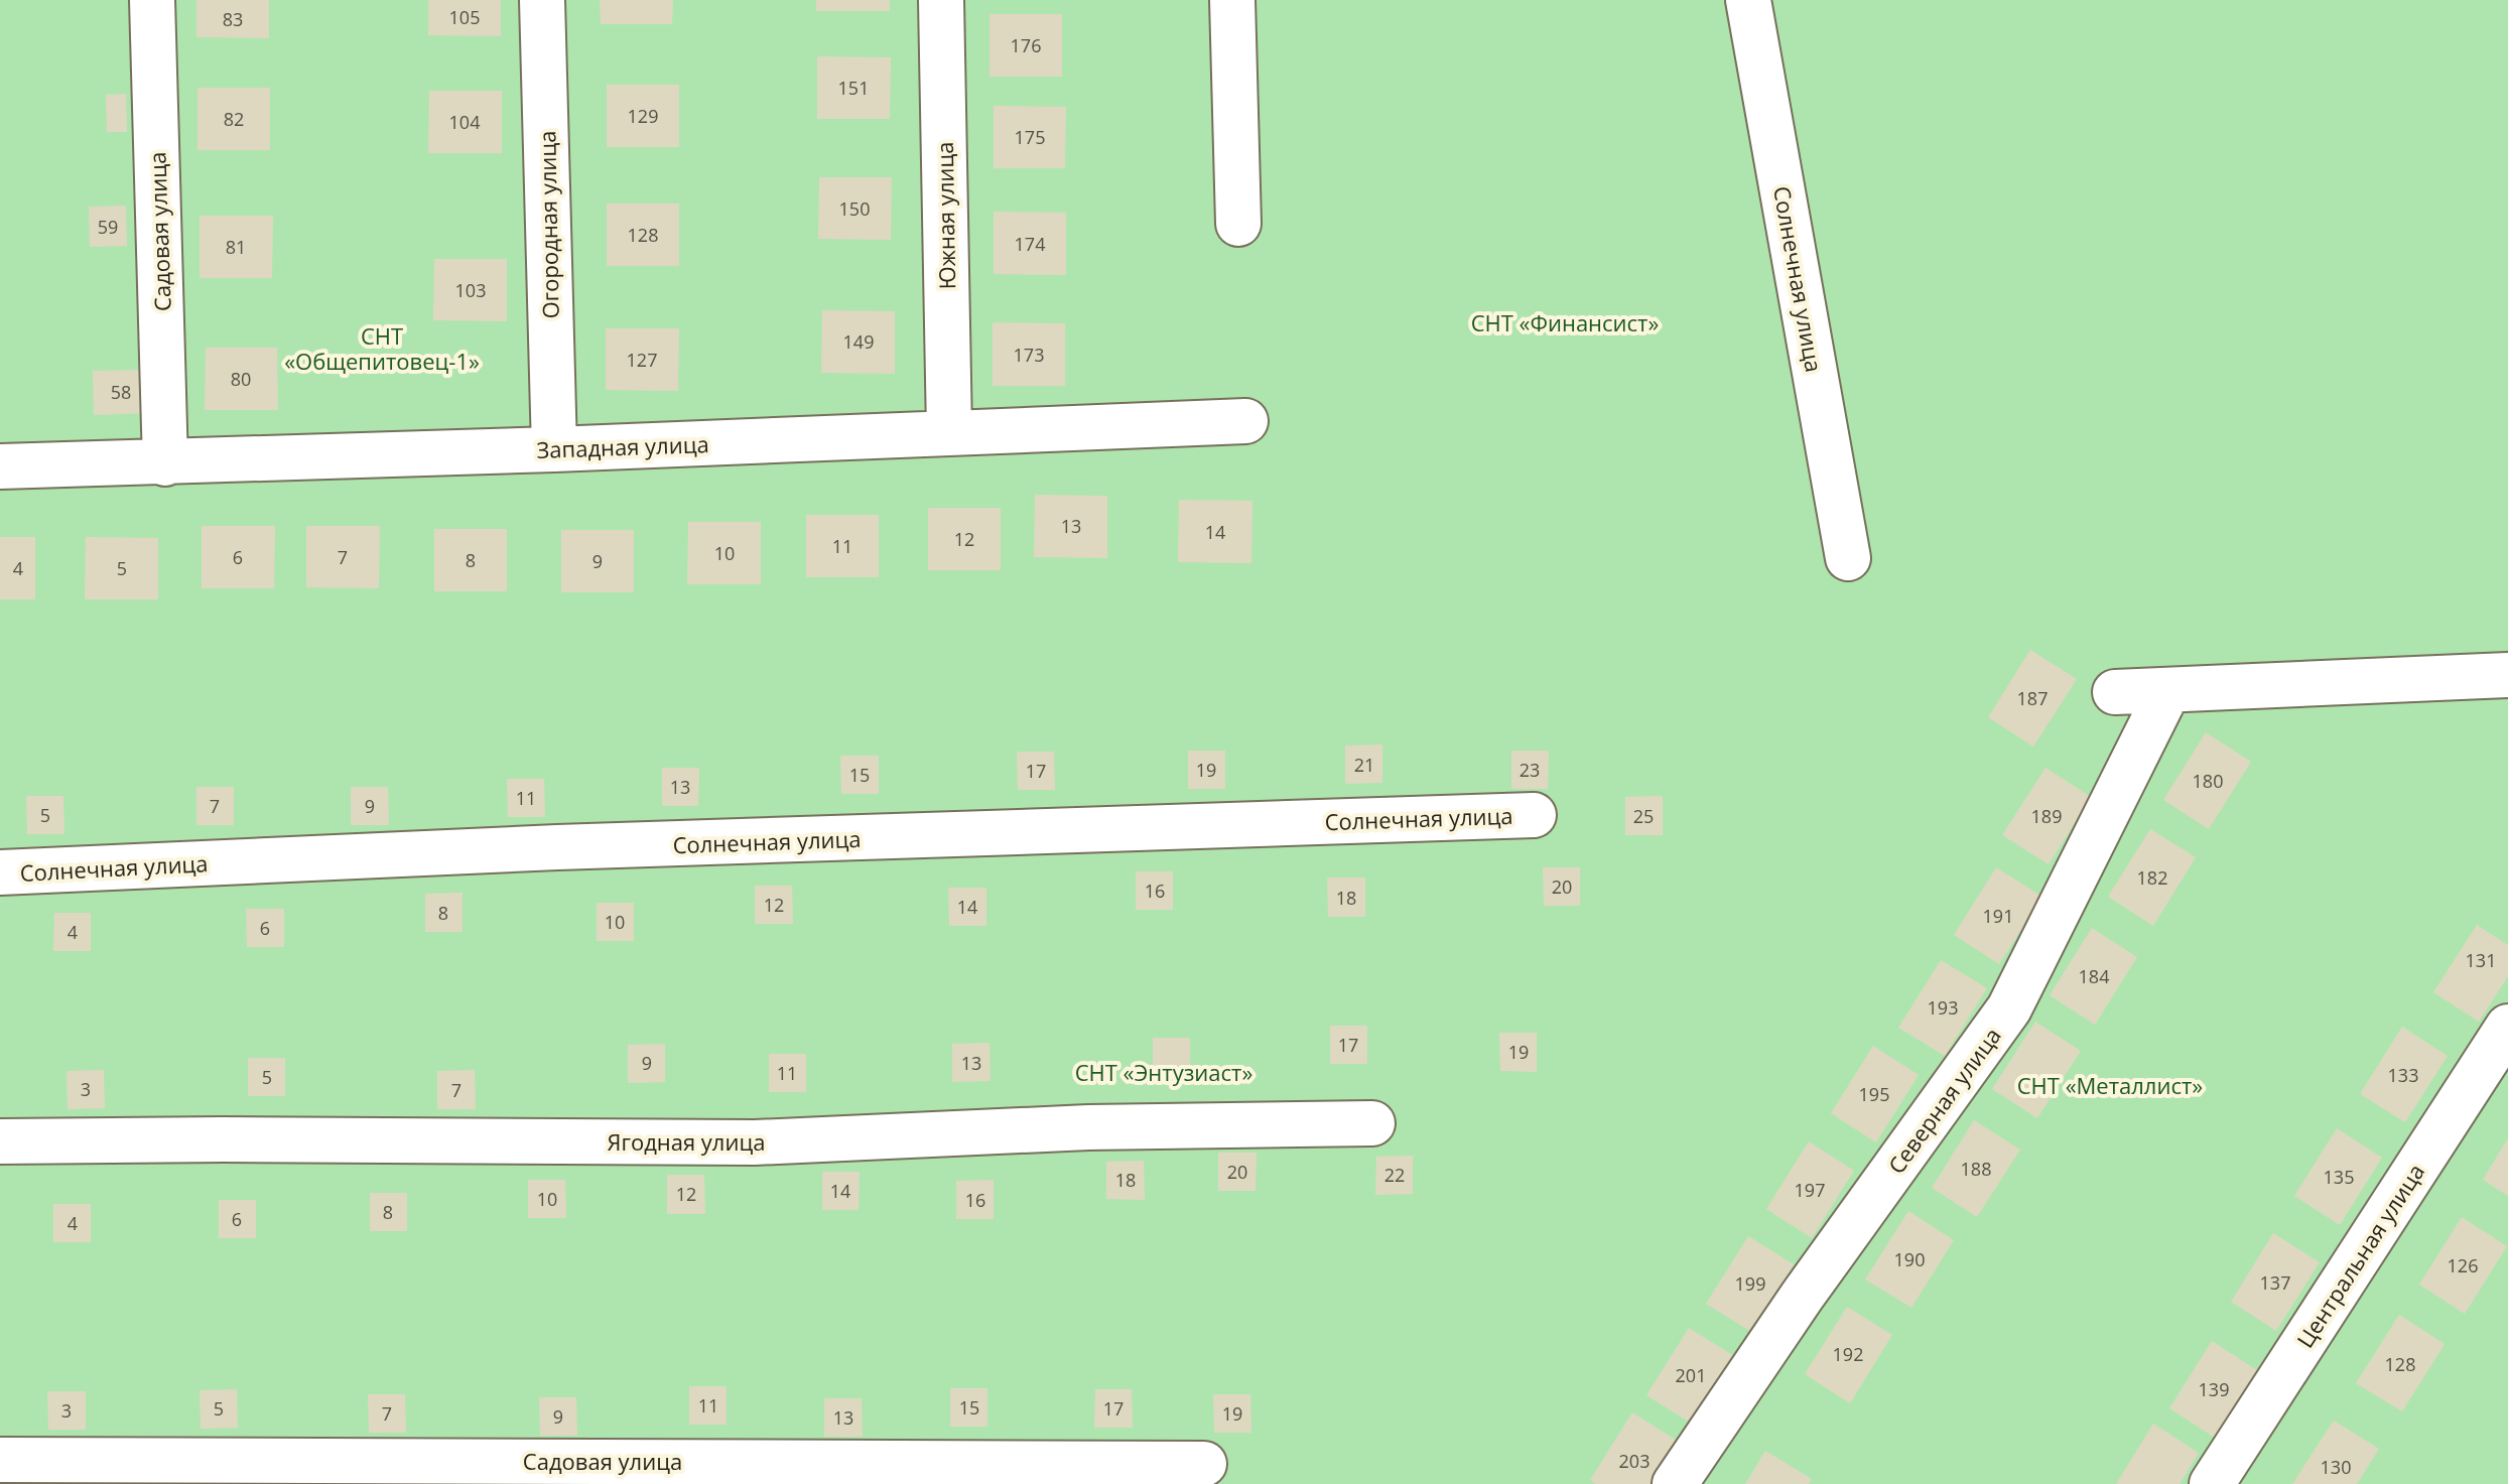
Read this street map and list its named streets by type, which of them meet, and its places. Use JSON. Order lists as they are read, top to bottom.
{
  "streets": {
    "street": [
      "Южная улица",
      "Огородная улица",
      "Садовая улица",
      "Солнечная улица",
      "Западная улица",
      "Северная улица",
      "Ягодная улица",
      "Центральная улица"
    ]
  },
  "crossings": [
    ["Южная улица", "Западная улица"],
    ["Огородная улица", "Западная улица"],
    ["Садовая улица", "Западная улица"]
  ],
  "parks": [
    "СНТ «Финансист»",
    "СНТ «Общепитовец-1»",
    "СНТ «Энтузиаст»",
    "СНТ «Металлист»"
  ],
  "house_numbers": [
    "105",
    "83",
    "176",
    "151",
    "129",
    "82",
    "104",
    "175",
    "150",
    "59",
    "128",
    "174",
    "81",
    "103",
    "149",
    "173",
    "127",
    "80",
    "58",
    "13",
    "14",
    "12",
    "11",
    "10",
    "6",
    "7",
    "8",
    "9",
    "4",
    "5",
    "187",
    "21",
    "19",
    "23",
    "17",
    "15",
    "180",
    "13",
    "11",
    "7",
    "9",
    "5",
    "25",
    "189",
    "182",
    "20",
    "16",
    "18",
    "12",
    "14",
    "8",
    "191",
    "10",
    "6",
    "4",
    "131",
    "184",
    "193",
    "17",
    "19",
    "9",
    "13",
    "11",
    "133",
    "5",
    "3",
    "7",
    "195",
    "188",
    "20",
    "22",
    "135",
    "18",
    "197",
    "14",
    "12",
    "10",
    "16",
    "8",
    "6",
    "4",
    "190",
    "126",
    "137",
    "199",
    "192",
    "128",
    "201",
    "139",
    "11",
    "15",
    "5",
    "17",
    "3",
    "7",
    "19",
    "9",
    "13",
    "203",
    "130"
  ]
}
